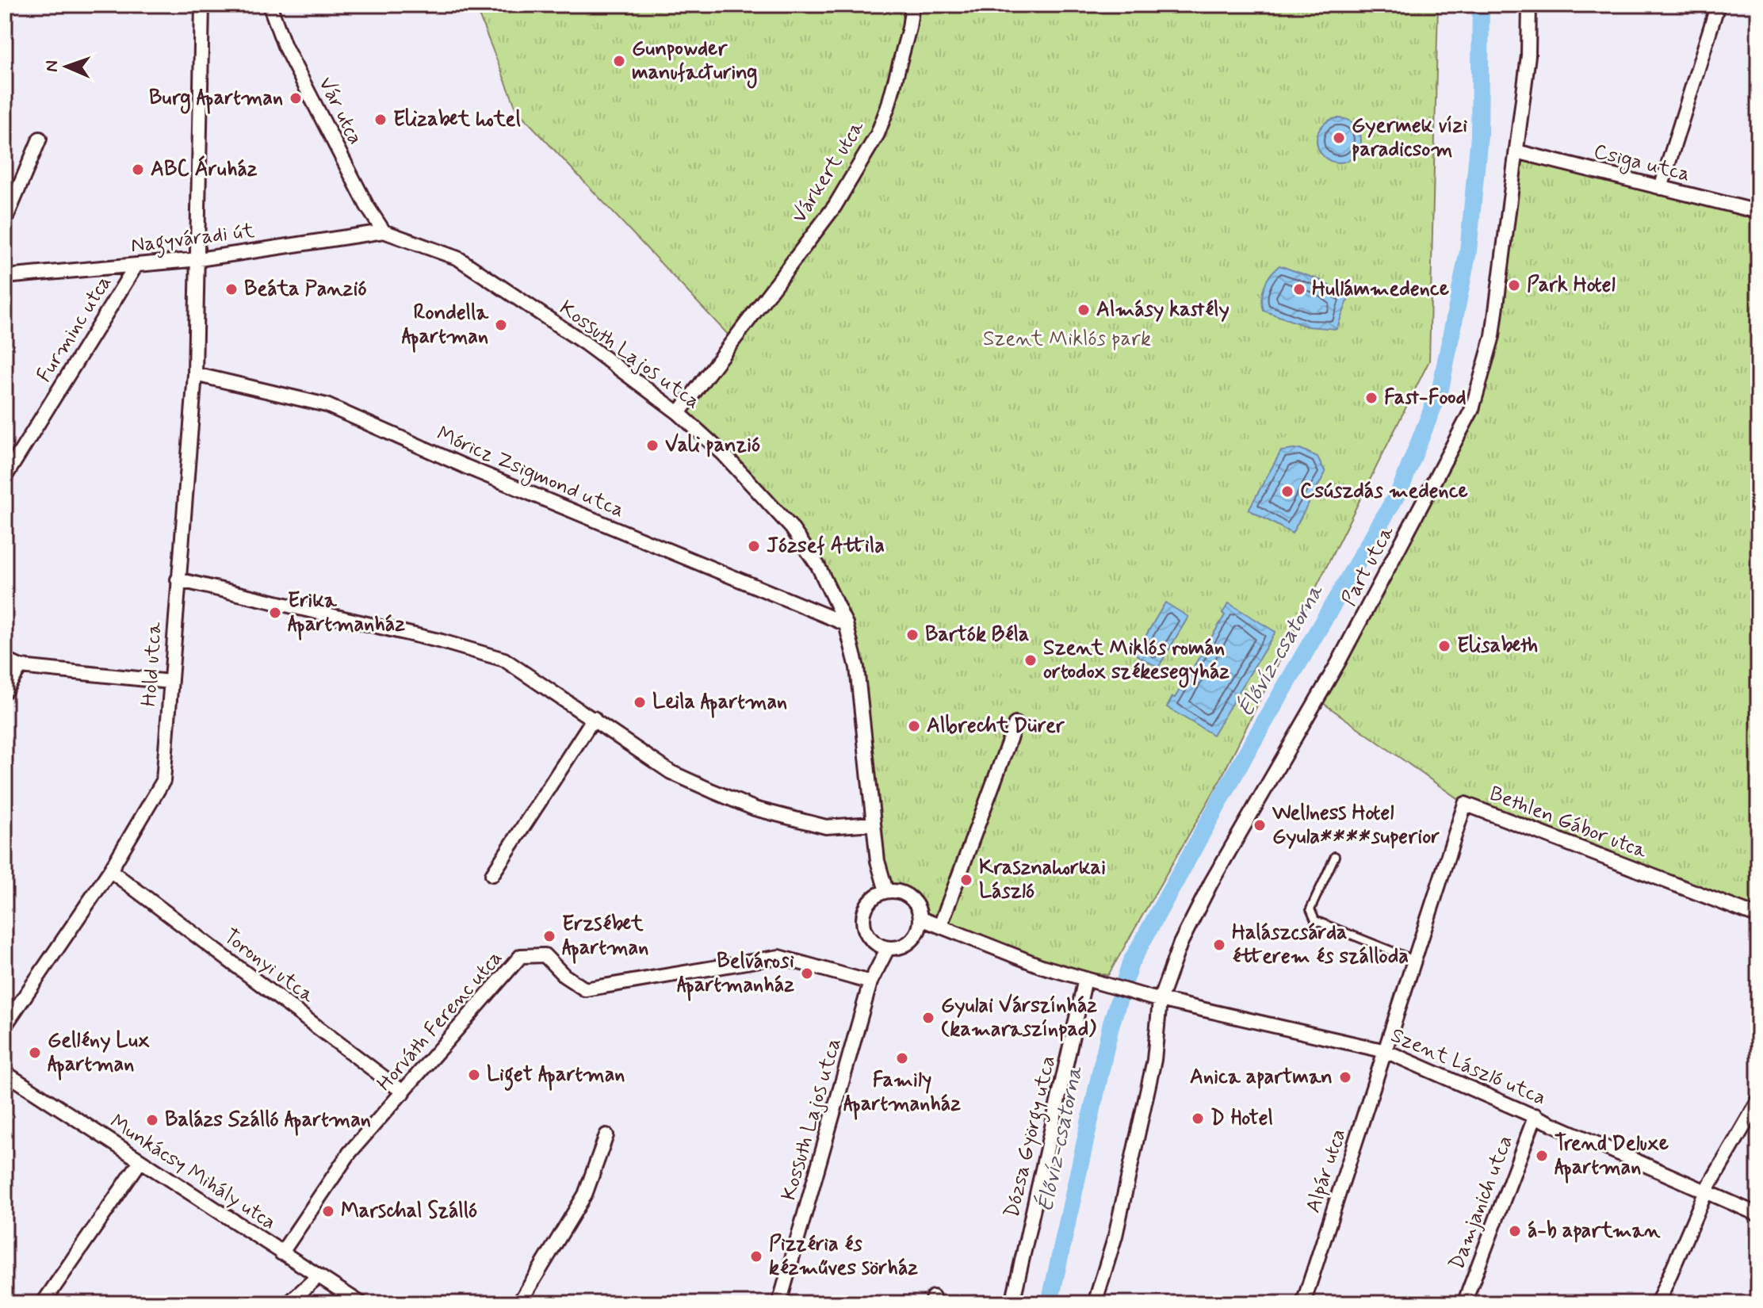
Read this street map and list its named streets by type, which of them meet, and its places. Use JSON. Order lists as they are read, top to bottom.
{
  "streets": {
    "street": [
      "Vár utca",
      "Csiga utca",
      "Várkert utca",
      "Nagyváradi út",
      "Furminc utca",
      "Kossuth Lajos utca",
      "Móricz Zsigmond utca",
      "Part utca",
      "Hold utca",
      "Bethlen Gábor utca",
      "Toronyi utca",
      "Horváth Ferenc utca",
      "Szent László utca",
      "Dózsa György utca",
      "Alpár utca",
      "Munkácsy Mihály utca",
      "Damjanich utca"
    ]
  },
  "crossings": [
    ["Vár utca", "Nagyváradi út"],
    ["Vár utca", "Kossuth Lajos utca"],
    ["Csiga utca", "Part utca"],
    ["Várkert utca", "Kossuth Lajos utca"],
    ["Nagyváradi út", "Furminc utca"],
    ["Nagyváradi út", "Kossuth Lajos utca"],
    ["Nagyváradi út", "Hold utca"],
    ["Kossuth Lajos utca", "Móricz Zsigmond utca"],
    ["Kossuth Lajos utca", "Horváth Ferenc utca"],
    ["Móricz Zsigmond utca", "Hold utca"],
    ["Part utca", "Szent László utca"],
    ["Hold utca", "Toronyi utca"],
    ["Bethlen Gábor utca", "Szent László utca"],
    ["Bethlen Gábor utca", "Alpár utca"],
    ["Toronyi utca", "Horváth Ferenc utca"],
    ["Horváth Ferenc utca", "Munkácsy Mihály utca"],
    ["Szent László utca", "Dózsa György utca"],
    ["Szent László utca", "Alpár utca"],
    ["Szent László utca", "Damjanich utca"]
  ],
  "water": ["Élővíz-csatorna"],
  "parks": ["Szent Miklós park"],
  "places": [
    "Gunpowder manufacturing",
    "Burg Apartman",
    "Elizabet hotel",
    "Gyermek vízi paradicsom",
    "ABC Áruház",
    "Park Hotel",
    "Beáta Panzió",
    "Hullámmedence",
    "Almásy kastély",
    "Rondella Apartman",
    "Fast-Food",
    "Vali panzió",
    "Csúszdás medence",
    "József Attila",
    "Erika Apartmanház",
    "Bartók Béla",
    "Elisabeth",
    "Szent Miklós román ortodox székesegyház",
    "Leila Apartman",
    "Albrecht Dürer",
    "Wellness Hotel Gyula****superior",
    "Krasznahorkai László",
    "Erzsébet Apartman",
    "Halászcsárda étterem és szálloda",
    "Belvárosi Apartmanház",
    "Gyulai Várszínház (kamaraszínpad)",
    "Gellény Lux Apartman",
    "Family Apartmanház",
    "Liget Apartman",
    "Anica apartman",
    "D Hotel",
    "Balázs Szálló Apartman",
    "Trend Deluxe Apartman",
    "Marschal Szálló",
    "á-b apartman",
    "Pizzéria és kézműves sörház"
  ],
  "north": "left"
}
